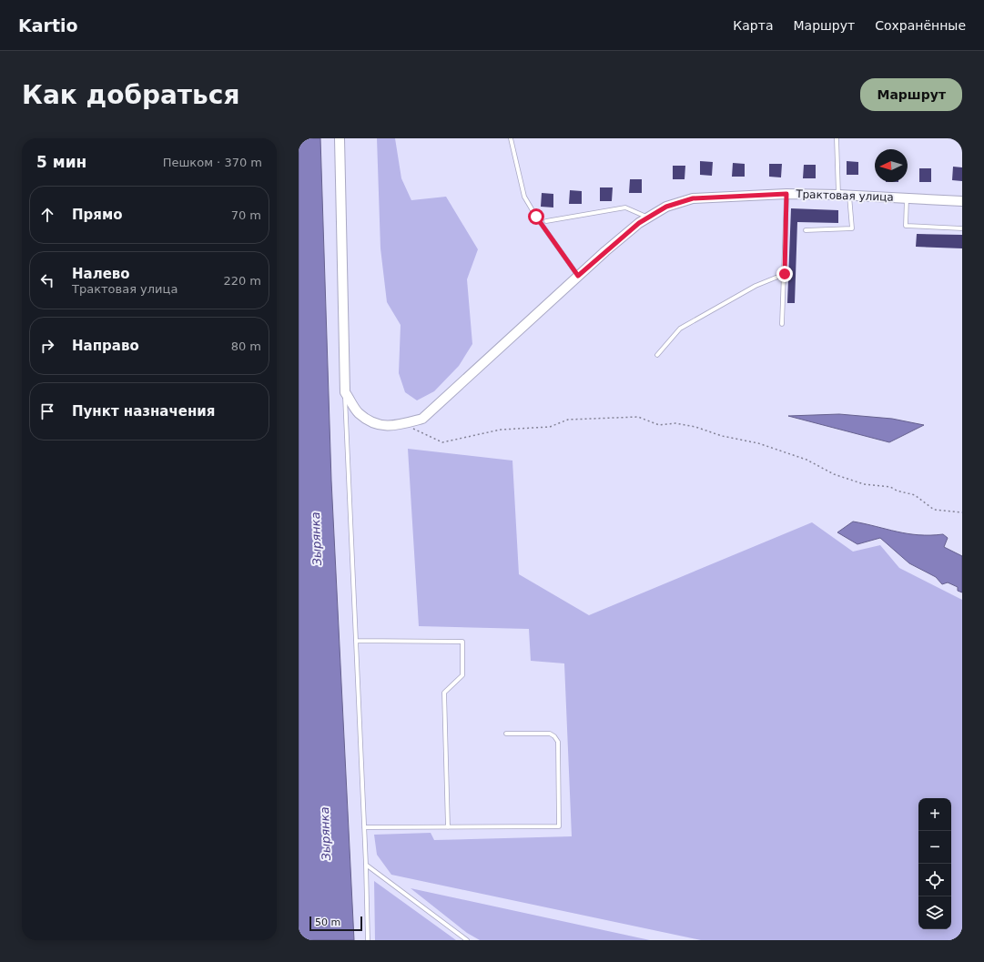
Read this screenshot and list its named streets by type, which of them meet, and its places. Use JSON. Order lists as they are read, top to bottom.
{
  "streets": {
    "street": ["Трактовая улица"]
  },
  "water": ["Зырянка"],
  "scale_bar": "50 m",
  "north": "left",
  "page": {
    "header": "Kartio",
    "nav": ["Карта", "Маршрут", "Сохранённые"],
    "buttons": "Маршрут",
    "title": "Как добраться",
    "heading": ["5 мин", "Пешком · 370 m"],
    "list": [
      ["Прямо", "70 m"],
      ["Налево", "Трактовая улица", "220 m"],
      ["Направо", "80 m"],
      "Пункт назначения"
    ],
    "map_buttons": ["+", "−"],
    "scale": "50 m"
  }
}
